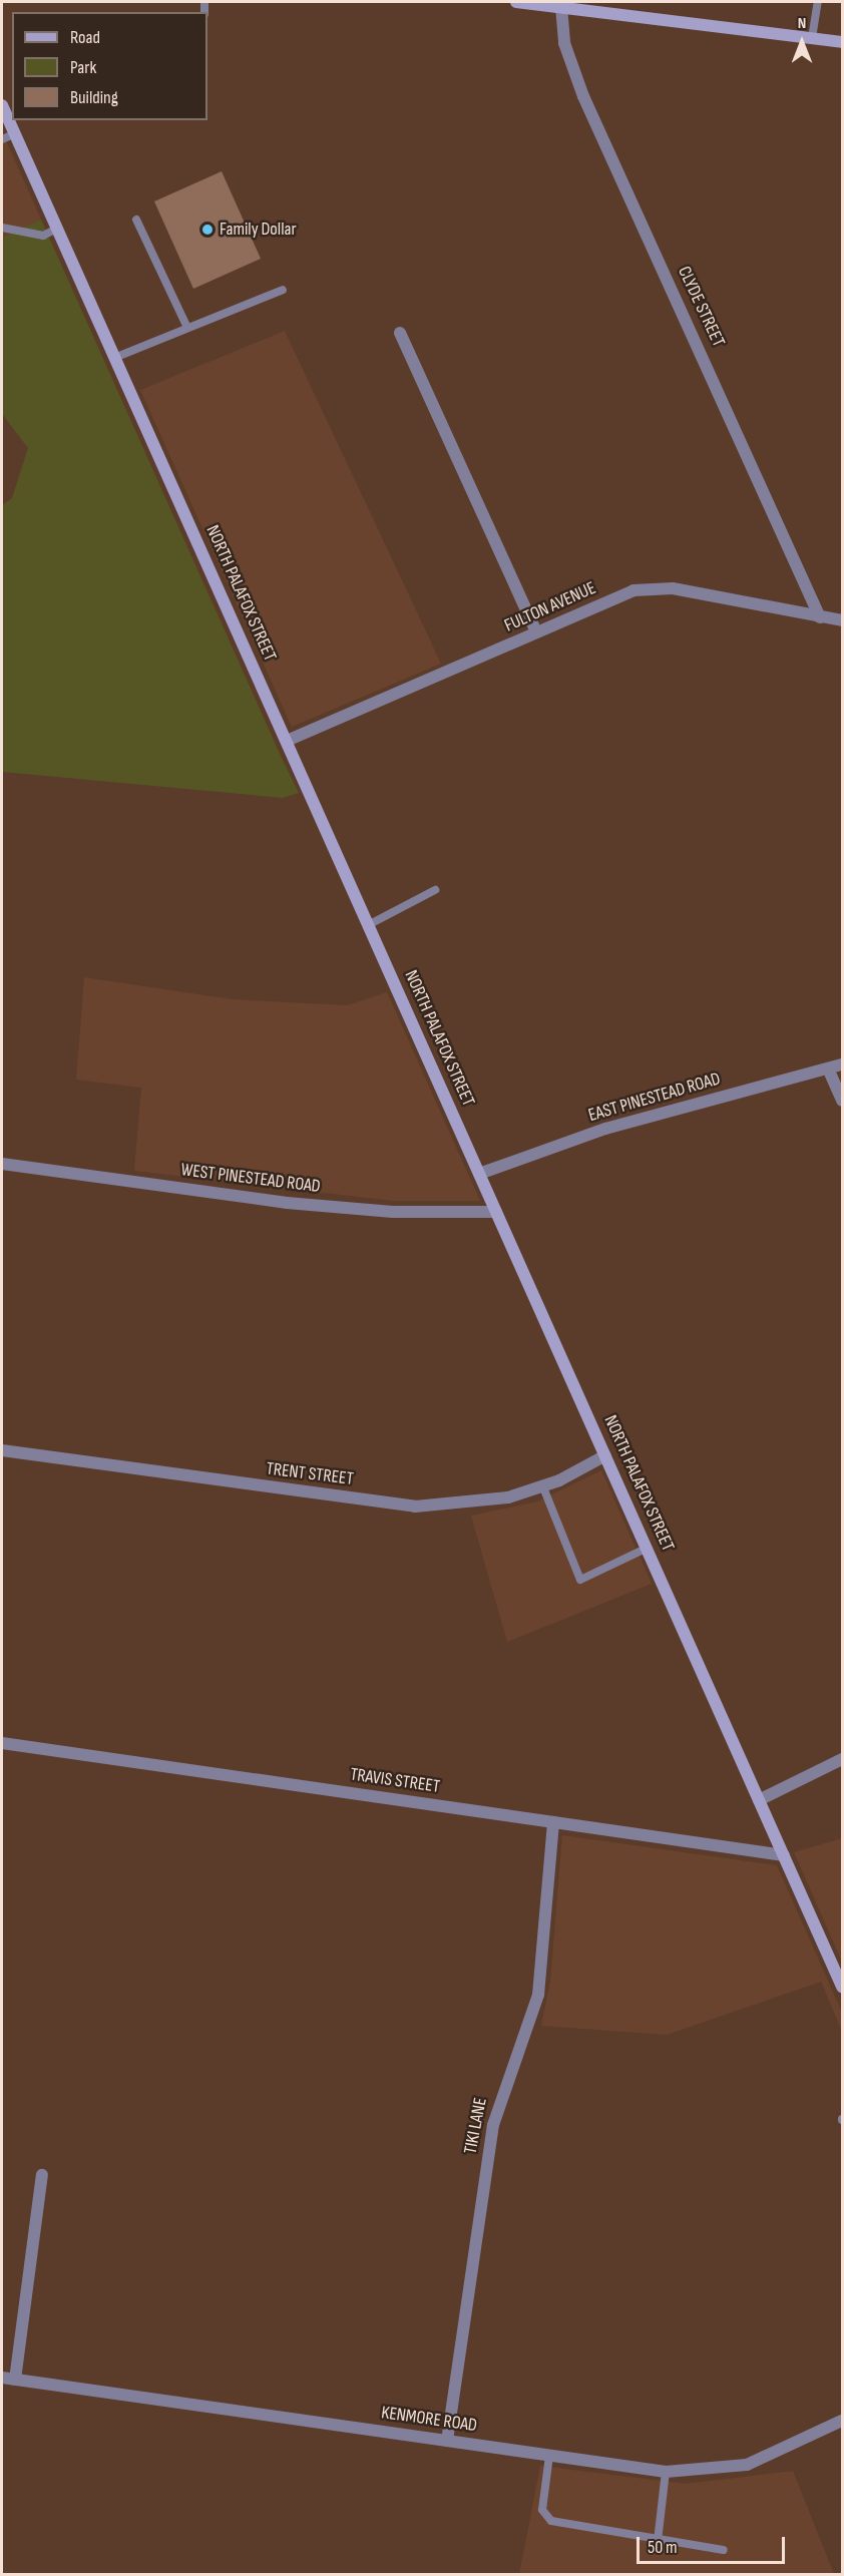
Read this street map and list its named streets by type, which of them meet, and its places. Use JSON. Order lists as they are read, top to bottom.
{
  "streets": {
    "main road": ["NORTH PALAFOX STREET"],
    "street": [
      "CLYDE STREET",
      "FULTON AVENUE",
      "EAST PINESTEAD ROAD",
      "WEST PINESTEAD ROAD",
      "TRENT STREET",
      "TRAVIS STREET",
      "TIKI LANE",
      "KENMORE ROAD"
    ]
  },
  "crossings": [
    ["CLYDE STREET", "FULTON AVENUE"],
    ["NORTH PALAFOX STREET", "FULTON AVENUE"],
    ["NORTH PALAFOX STREET", "EAST PINESTEAD ROAD"],
    ["NORTH PALAFOX STREET", "WEST PINESTEAD ROAD"],
    ["NORTH PALAFOX STREET", "TRENT STREET"],
    ["NORTH PALAFOX STREET", "TRAVIS STREET"],
    ["TRAVIS STREET", "TIKI LANE"],
    ["TIKI LANE", "KENMORE ROAD"]
  ],
  "places": ["Family Dollar"],
  "legend": ["Road", "Park", "Building"],
  "scale_bar": "50 m",
  "north": "top"
}
